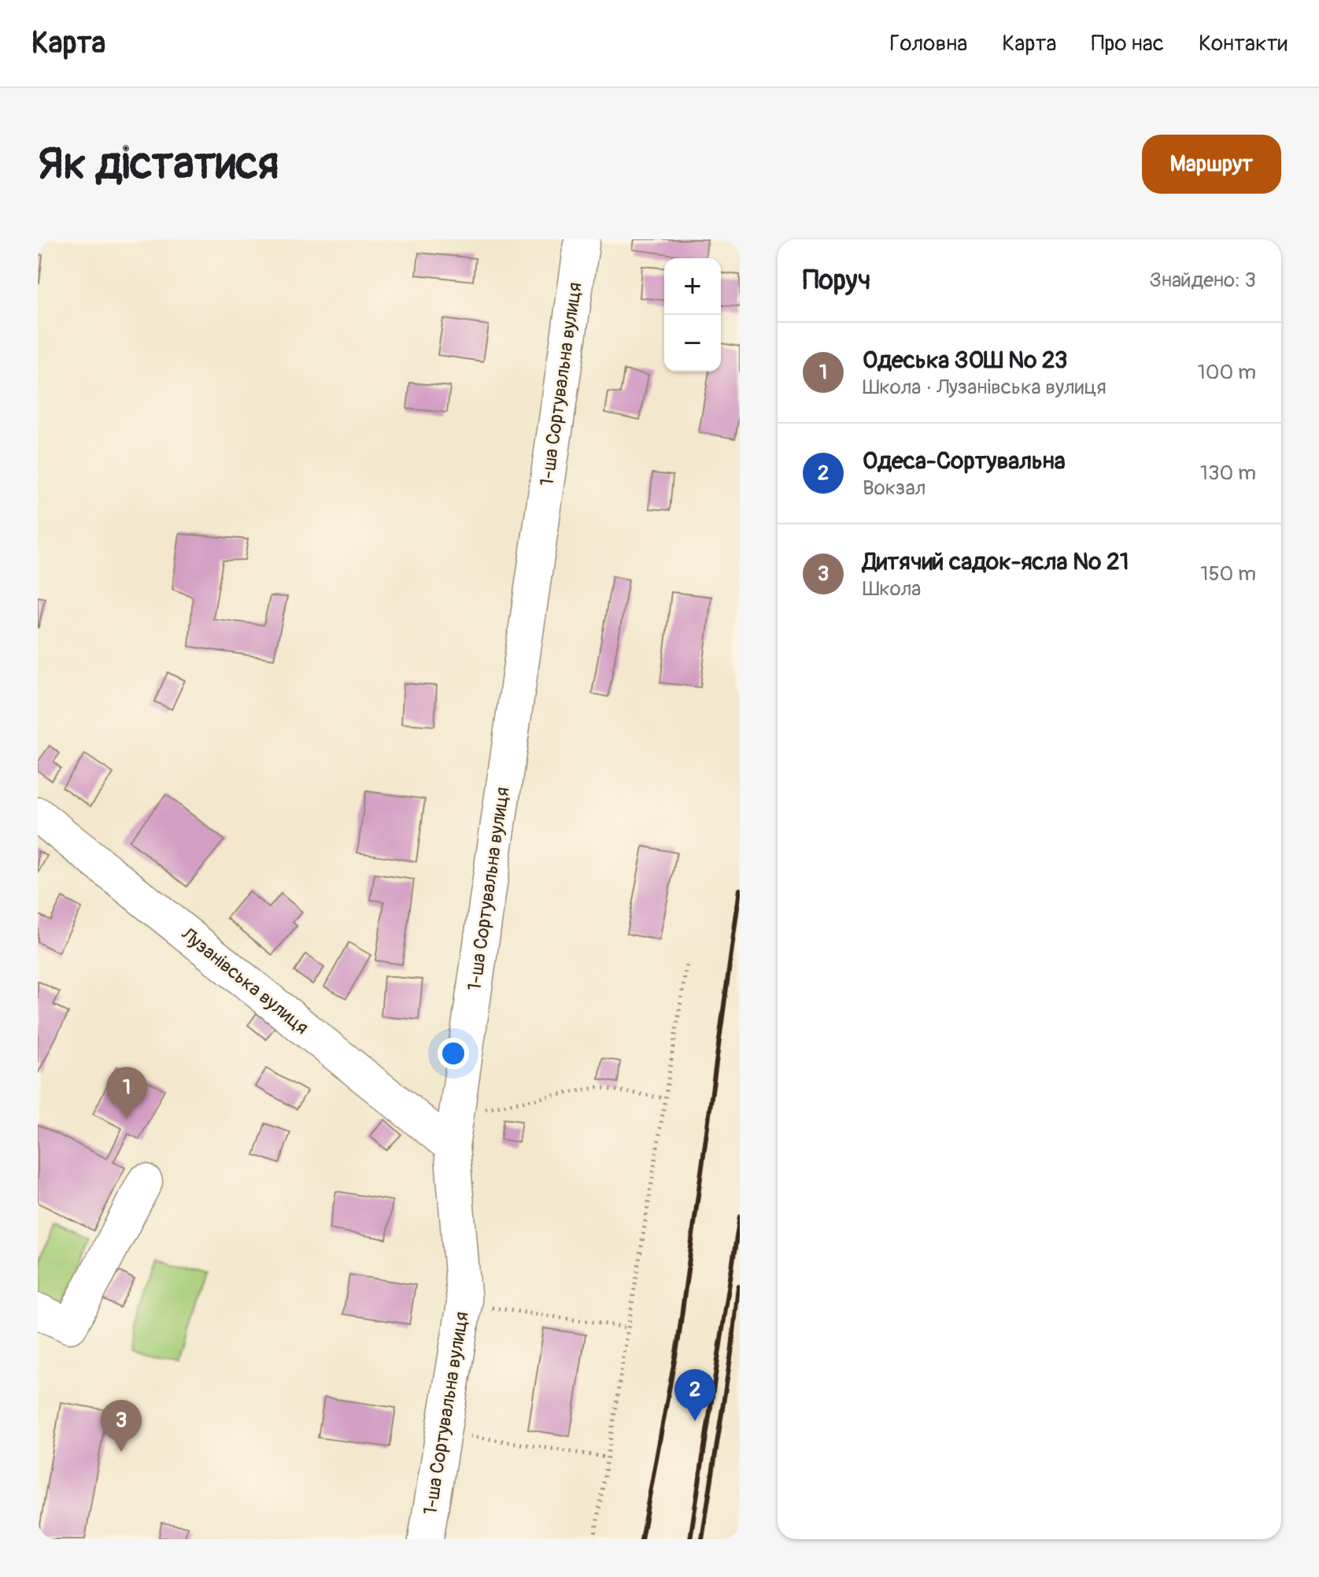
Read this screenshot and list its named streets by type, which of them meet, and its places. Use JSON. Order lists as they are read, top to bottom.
{
  "streets": {
    "street": ["1-ша Сортувальна вулиця", "Лузанівська вулиця"]
  },
  "crossings": [
    ["1-ша Сортувальна вулиця", "Лузанівська вулиця"]
  ],
  "page": {
    "header": "Карта",
    "nav": [
      "Головна",
      "Карта",
      "Про нас",
      "Контакти"
    ],
    "buttons": "Маршрут",
    "title": "Як дістатися",
    "heading": ["Поруч", "Знайдено: 3"],
    "map_buttons": ["+", "−"],
    "list": [
      {
        "mark": "1",
        "name": "Одеська ЗОШ № 23",
        "note": "Школа · Лузанівська вулиця",
        "value": "100 m"
      },
      {
        "mark": "2",
        "name": "Одеса-Сортувальна",
        "note": "Вокзал",
        "value": "130 m"
      },
      {
        "mark": "3",
        "name": "Дитячий садок-ясла № 21",
        "note": "Школа",
        "value": "150 m"
      }
    ],
    "pins": ["1", "2", "3"]
  }
}
